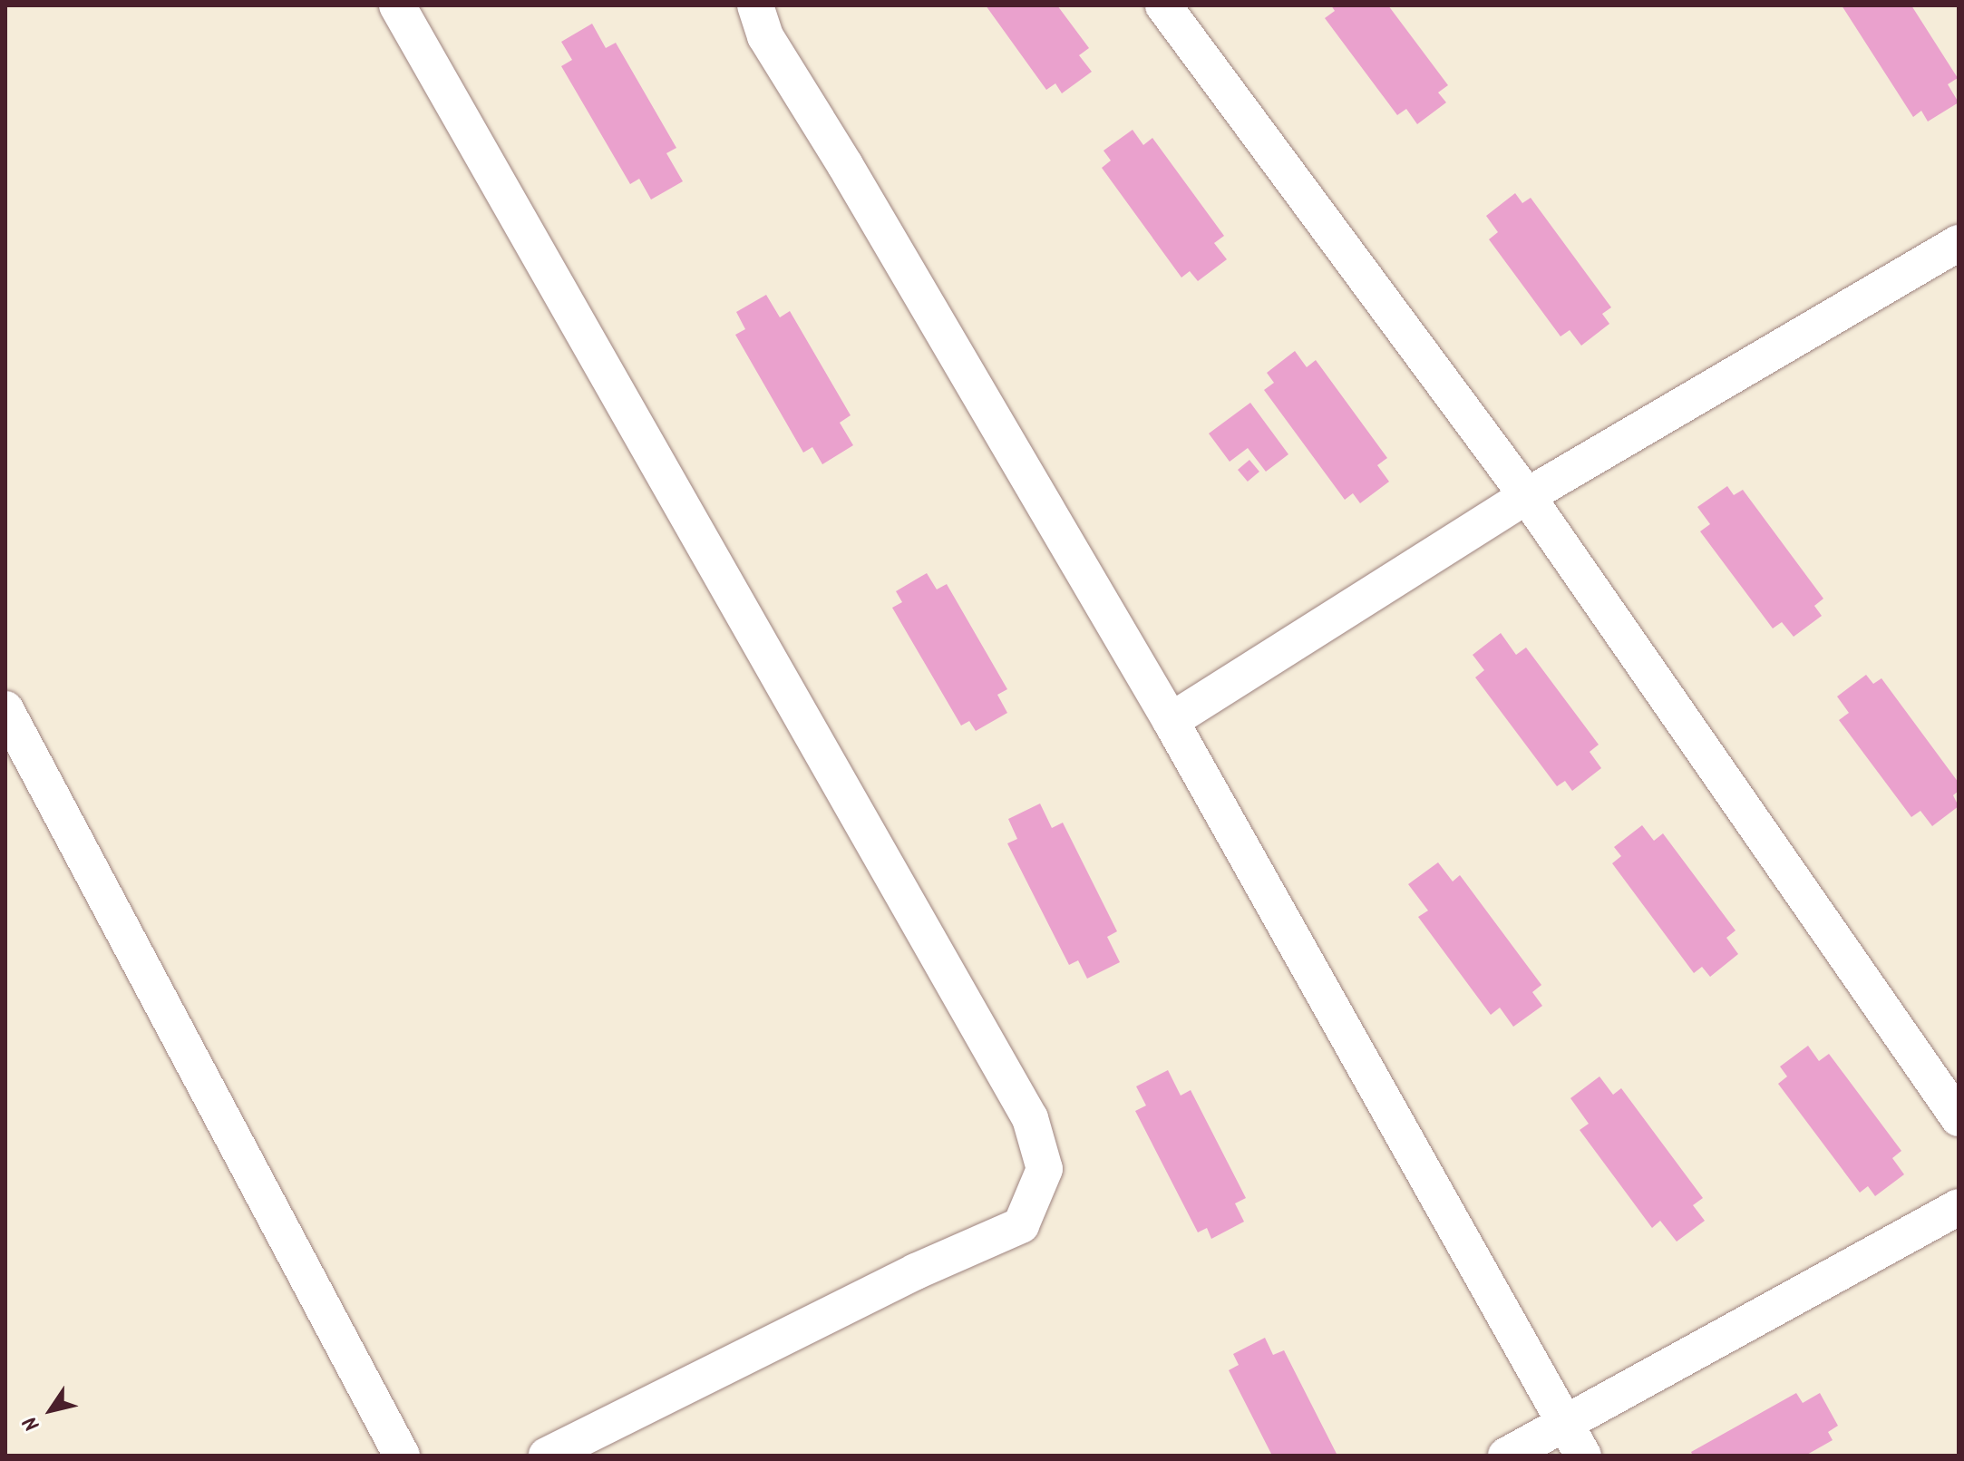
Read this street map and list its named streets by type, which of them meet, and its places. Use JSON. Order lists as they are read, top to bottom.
{
  "north": "bottom left"
}
